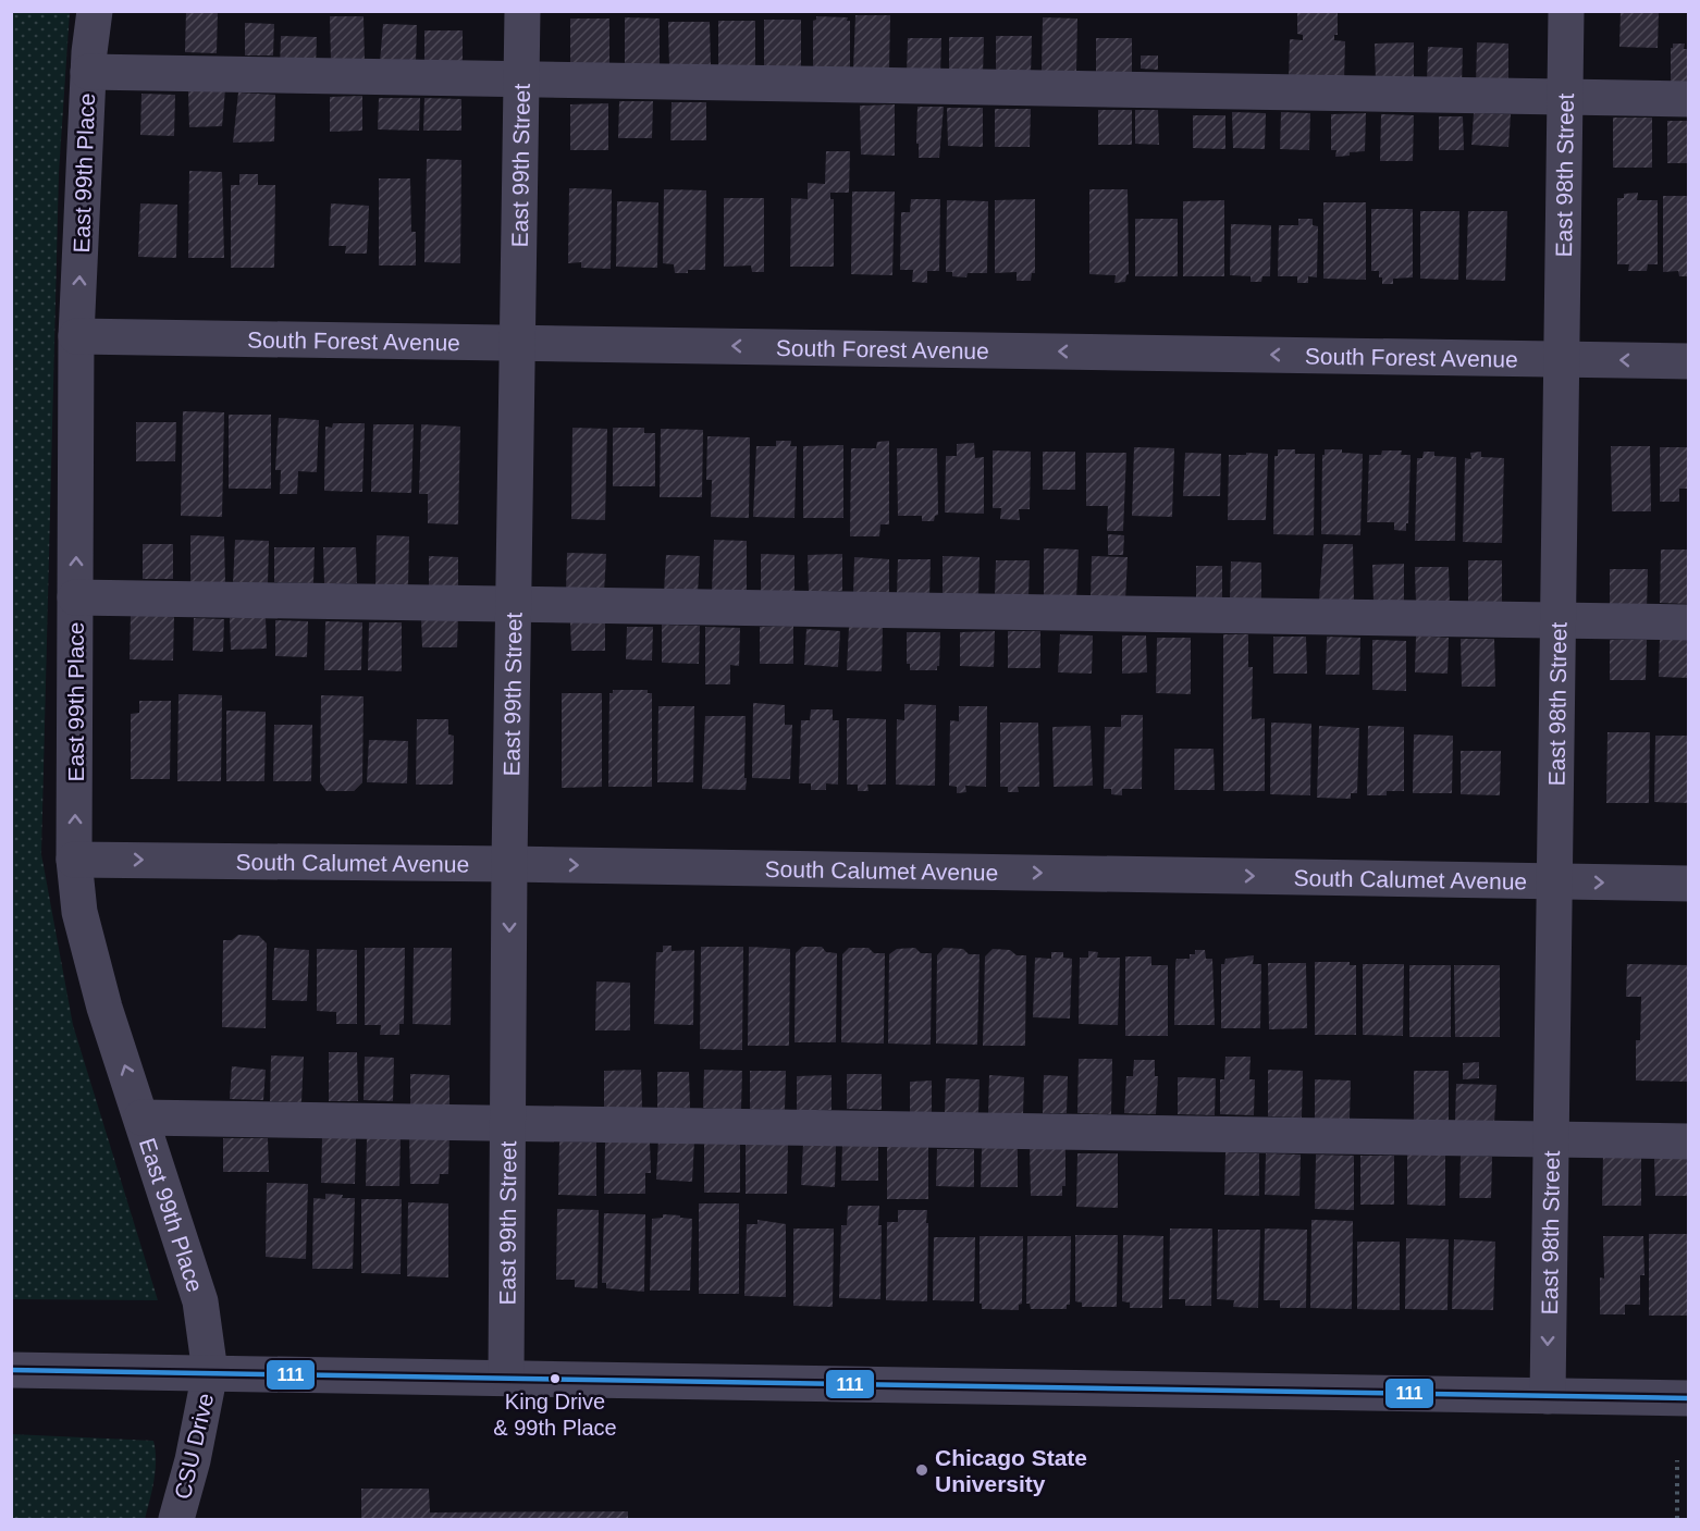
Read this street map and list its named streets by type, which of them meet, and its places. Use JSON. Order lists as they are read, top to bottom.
{
  "streets": {
    "street": [
      "East 99th Street",
      "East 99th Place",
      "East 98th Street",
      "South Forest Avenue",
      "South Calumet Avenue",
      "CSU Drive"
    ]
  },
  "crossings": [
    ["East 99th Street", "South Forest Avenue"],
    ["East 99th Street", "South Calumet Avenue"],
    ["East 99th Place", "South Forest Avenue"],
    ["East 99th Place", "South Calumet Avenue"],
    ["East 99th Place", "CSU Drive"],
    ["East 98th Street", "South Forest Avenue"],
    ["East 98th Street", "South Calumet Avenue"]
  ],
  "one_way": ["East 99th Place"],
  "places": ["King Drive & 99th Place", "Chicago State University"],
  "lines": ["transit line 111"]
}
